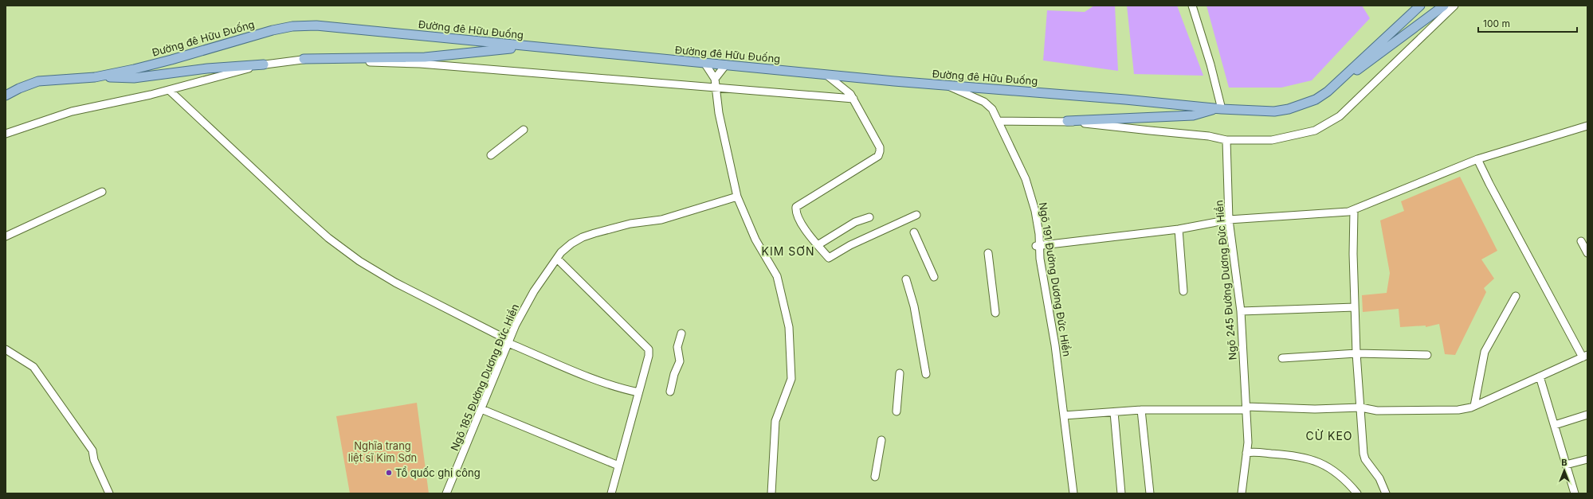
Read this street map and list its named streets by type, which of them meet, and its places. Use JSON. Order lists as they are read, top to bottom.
{
  "streets": {
    "main road": ["Đường đê Hữu Đuống"],
    "street": ["Ngõ 191 Đường Dương Đức Hiền", "Ngõ 245 Đường Dương Đức Hiền", "Ngõ 185 Đường Dương Đức Hiền"]
  },
  "crossings": [
    ["Đường đê Hữu Đuống", "Ngõ 191 Đường Dương Đức Hiền"]
  ],
  "districts": ["KIM SƠN", "CỪ KEO"],
  "parks": ["Nghĩa trang liệt sĩ Kim Sơn"],
  "places": ["Tổ quốc ghi công"],
  "scale_bar": "100 m",
  "north": "top"
}
